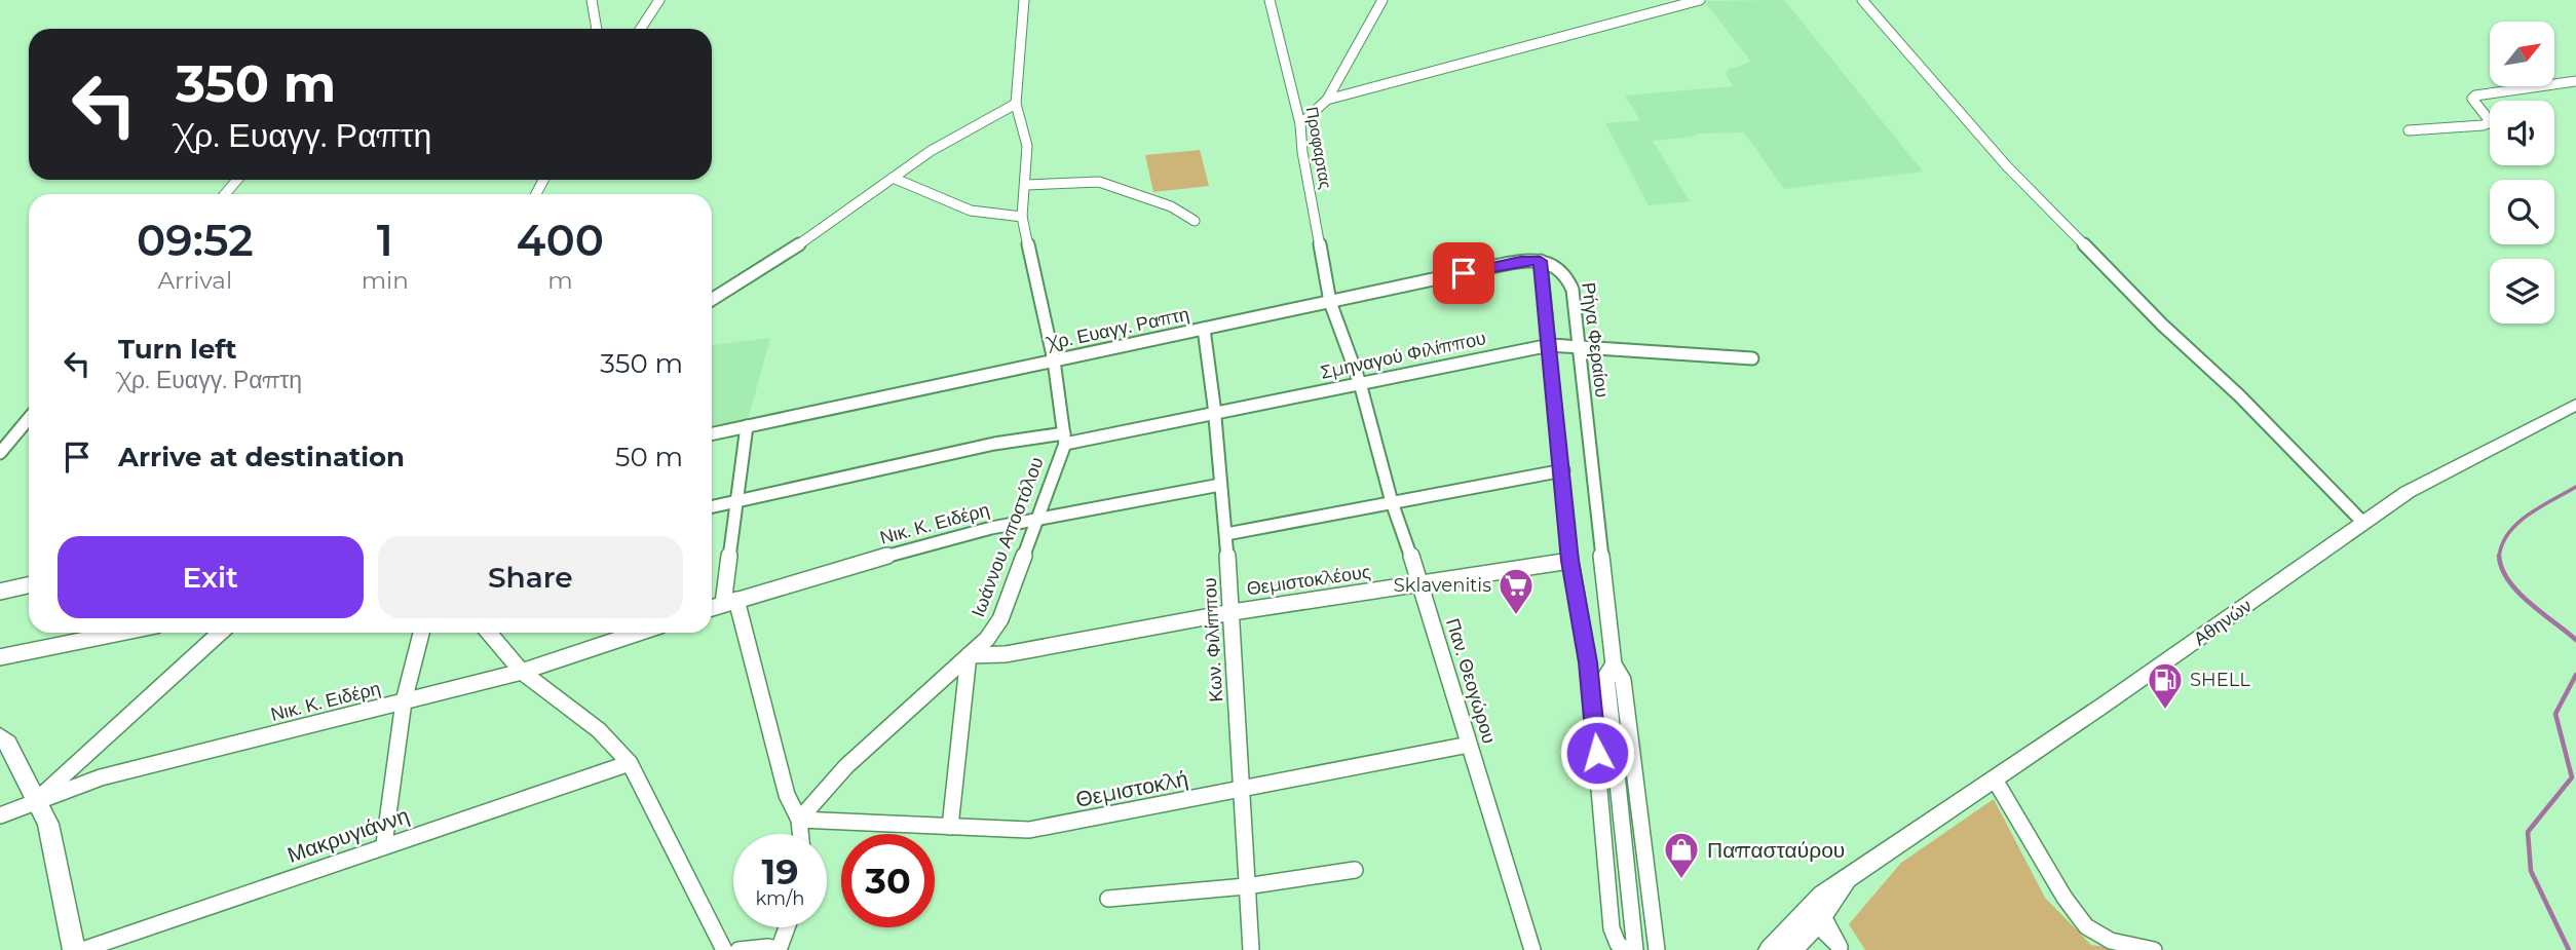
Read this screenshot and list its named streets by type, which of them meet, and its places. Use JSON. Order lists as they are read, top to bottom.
{
  "streets": {
    "main road": ["Αθηνών"],
    "street": [
      "Προφαρτας",
      "Χρ. Ευαγγ. Ραπτη",
      "Ρήγα Φεραίου",
      "Σμηναγού Φιλίππου",
      "Νικ. Κ. Ειδέρη",
      "Ιωάννου Αποστόλου",
      "Θεμιστοκλέους",
      "Κων. Φιλίππου",
      "Παν. Θεογώρου",
      "Θεμιστοκλή",
      "Μακρυγιάννη"
    ]
  },
  "crossings": [
    ["Προφαρτας", "Χρ. Ευαγγ. Ραπτη"],
    ["Προφαρτας", "Παν. Θεογώρου"],
    ["Χρ. Ευαγγ. Ραπτη", "Ρήγα Φεραίου"],
    ["Χρ. Ευαγγ. Ραπτη", "Κων. Φιλίππου"],
    ["Χρ. Ευαγγ. Ραπτη", "Παν. Θεογώρου"],
    ["Ρήγα Φεραίου", "Σμηναγού Φιλίππου"],
    ["Σμηναγού Φιλίππου", "Ιωάννου Αποστόλου"],
    ["Σμηναγού Φιλίππου", "Κων. Φιλίππου"],
    ["Σμηναγού Φιλίππου", "Παν. Θεογώρου"],
    ["Νικ. Κ. Ειδέρη", "Ιωάννου Αποστόλου"],
    ["Νικ. Κ. Ειδέρη", "Κων. Φιλίππου"],
    ["Ιωάννου Αποστόλου", "Θεμιστοκλέους"],
    ["Ιωάννου Αποστόλου", "Θεμιστοκλή"],
    ["Θεμιστοκλέους", "Κων. Φιλίππου"],
    ["Θεμιστοκλέους", "Παν. Θεογώρου"],
    ["Κων. Φιλίππου", "Θεμιστοκλή"],
    ["Παν. Θεογώρου", "Θεμιστοκλή"]
  ],
  "places": {
    "supermarket": ["Sklavenitis"],
    "fuel station": ["SHELL"],
    "shop": ["Παπασταύρου"]
  },
  "north": "top right",
  "page": {
    "turn": ["350 m", "Χρ. Ευαγγ. Ραπτη"],
    "eta": [
      "09:52",
      "Arrival",
      "1",
      "min",
      "400",
      "m"
    ],
    "list": [
      {
        "name": "Turn left",
        "note": "Χρ. Ευαγγ. Ραπτη",
        "value": "350 m"
      },
      {
        "name": "Arrive at destination",
        "value": "50 m"
      }
    ],
    "buttons": ["Exit", "Share"],
    "speed": "19 km/h",
    "limit": "30"
  }
}
